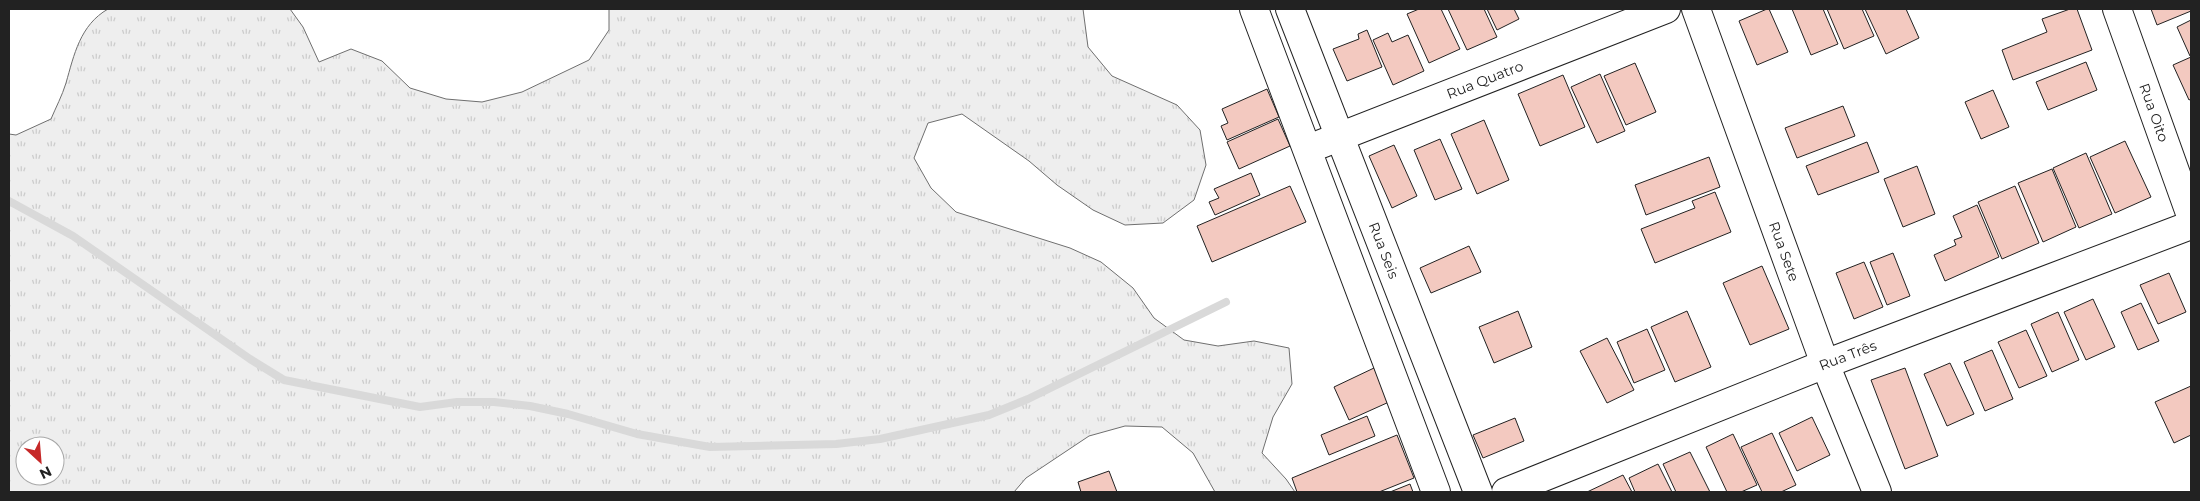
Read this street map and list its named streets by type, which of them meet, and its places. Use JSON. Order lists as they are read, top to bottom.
{
  "streets": {
    "street": [
      "Rua Quatro",
      "Rua Oito",
      "Rua Seis",
      "Rua Sete",
      "Rua Três"
    ]
  },
  "crossings": [
    ["Rua Quatro", "Rua Seis"],
    ["Rua Sete", "Rua Três"]
  ],
  "north": "bottom right"
}
